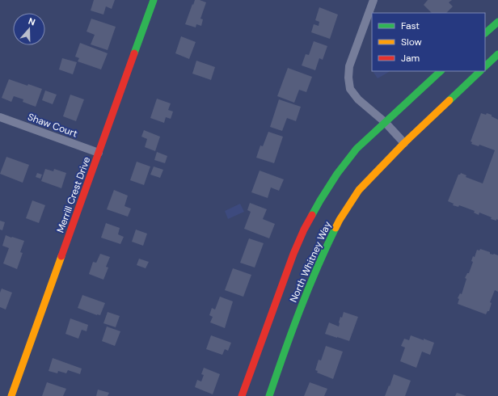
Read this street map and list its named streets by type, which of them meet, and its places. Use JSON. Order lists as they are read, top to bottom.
{
  "streets": {
    "main road": ["Merrill Crest Drive", "North Whitney Way"],
    "street": ["Shaw Court"]
  },
  "crossings": [
    ["Shaw Court", "Merrill Crest Drive"]
  ],
  "legend": ["Fast", "Slow", "Jam"],
  "north": "top"
}
